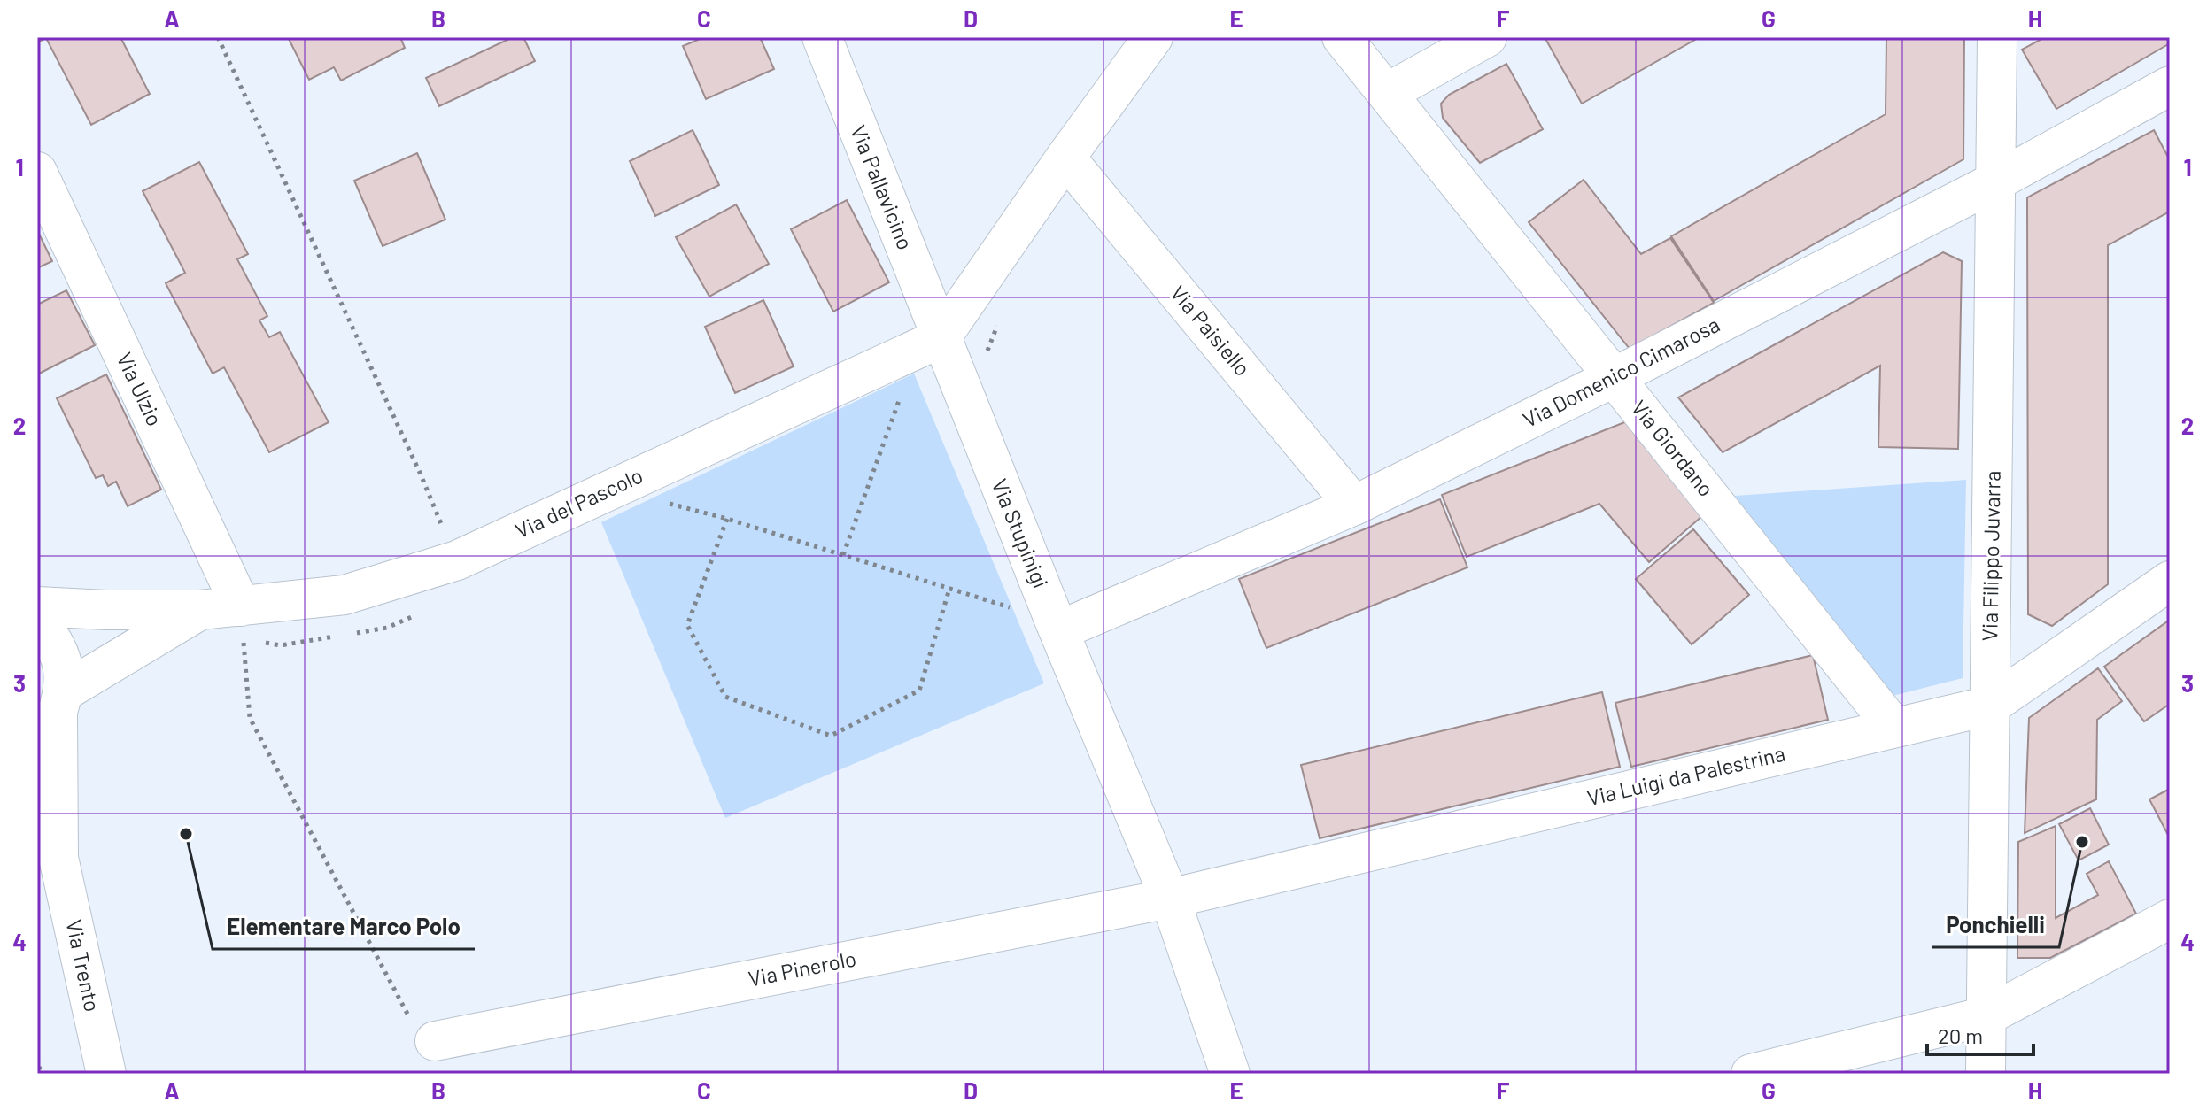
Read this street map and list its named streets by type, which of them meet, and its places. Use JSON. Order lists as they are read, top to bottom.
{
  "streets": {
    "street": [
      "Via Pallavicino",
      "Via Paisiello",
      "Via Domenico Cimarosa",
      "Via Ulzio",
      "Via Giordano",
      "Via del Pascolo",
      "Via Stupinigi",
      "Via Filippo Juvarra",
      "Via Luigi da Palestrina",
      "Via Trento",
      "Via Pinerolo"
    ]
  },
  "crossings": [
    ["Via Pallavicino", "Via del Pascolo"],
    ["Via Pallavicino", "Via Stupinigi"],
    ["Via Paisiello", "Via Domenico Cimarosa"],
    ["Via Domenico Cimarosa", "Via Giordano"],
    ["Via Domenico Cimarosa", "Via Stupinigi"],
    ["Via Domenico Cimarosa", "Via Filippo Juvarra"],
    ["Via Ulzio", "Via del Pascolo"],
    ["Via Giordano", "Via Luigi da Palestrina"],
    ["Via del Pascolo", "Via Stupinigi"],
    ["Via del Pascolo", "Via Trento"],
    ["Via Stupinigi", "Via Luigi da Palestrina"],
    ["Via Stupinigi", "Via Pinerolo"],
    ["Via Filippo Juvarra", "Via Luigi da Palestrina"],
    ["Via Luigi da Palestrina", "Via Pinerolo"]
  ],
  "places": ["Elementare Marco Polo", "Ponchielli"],
  "scale_bar": "20 m",
  "grid": {
    "columns": [
      "A",
      "B",
      "C",
      "D",
      "E",
      "F",
      "G",
      "H"
    ],
    "rows": [
      "1",
      "2",
      "3",
      "4"
    ]
  }
}
